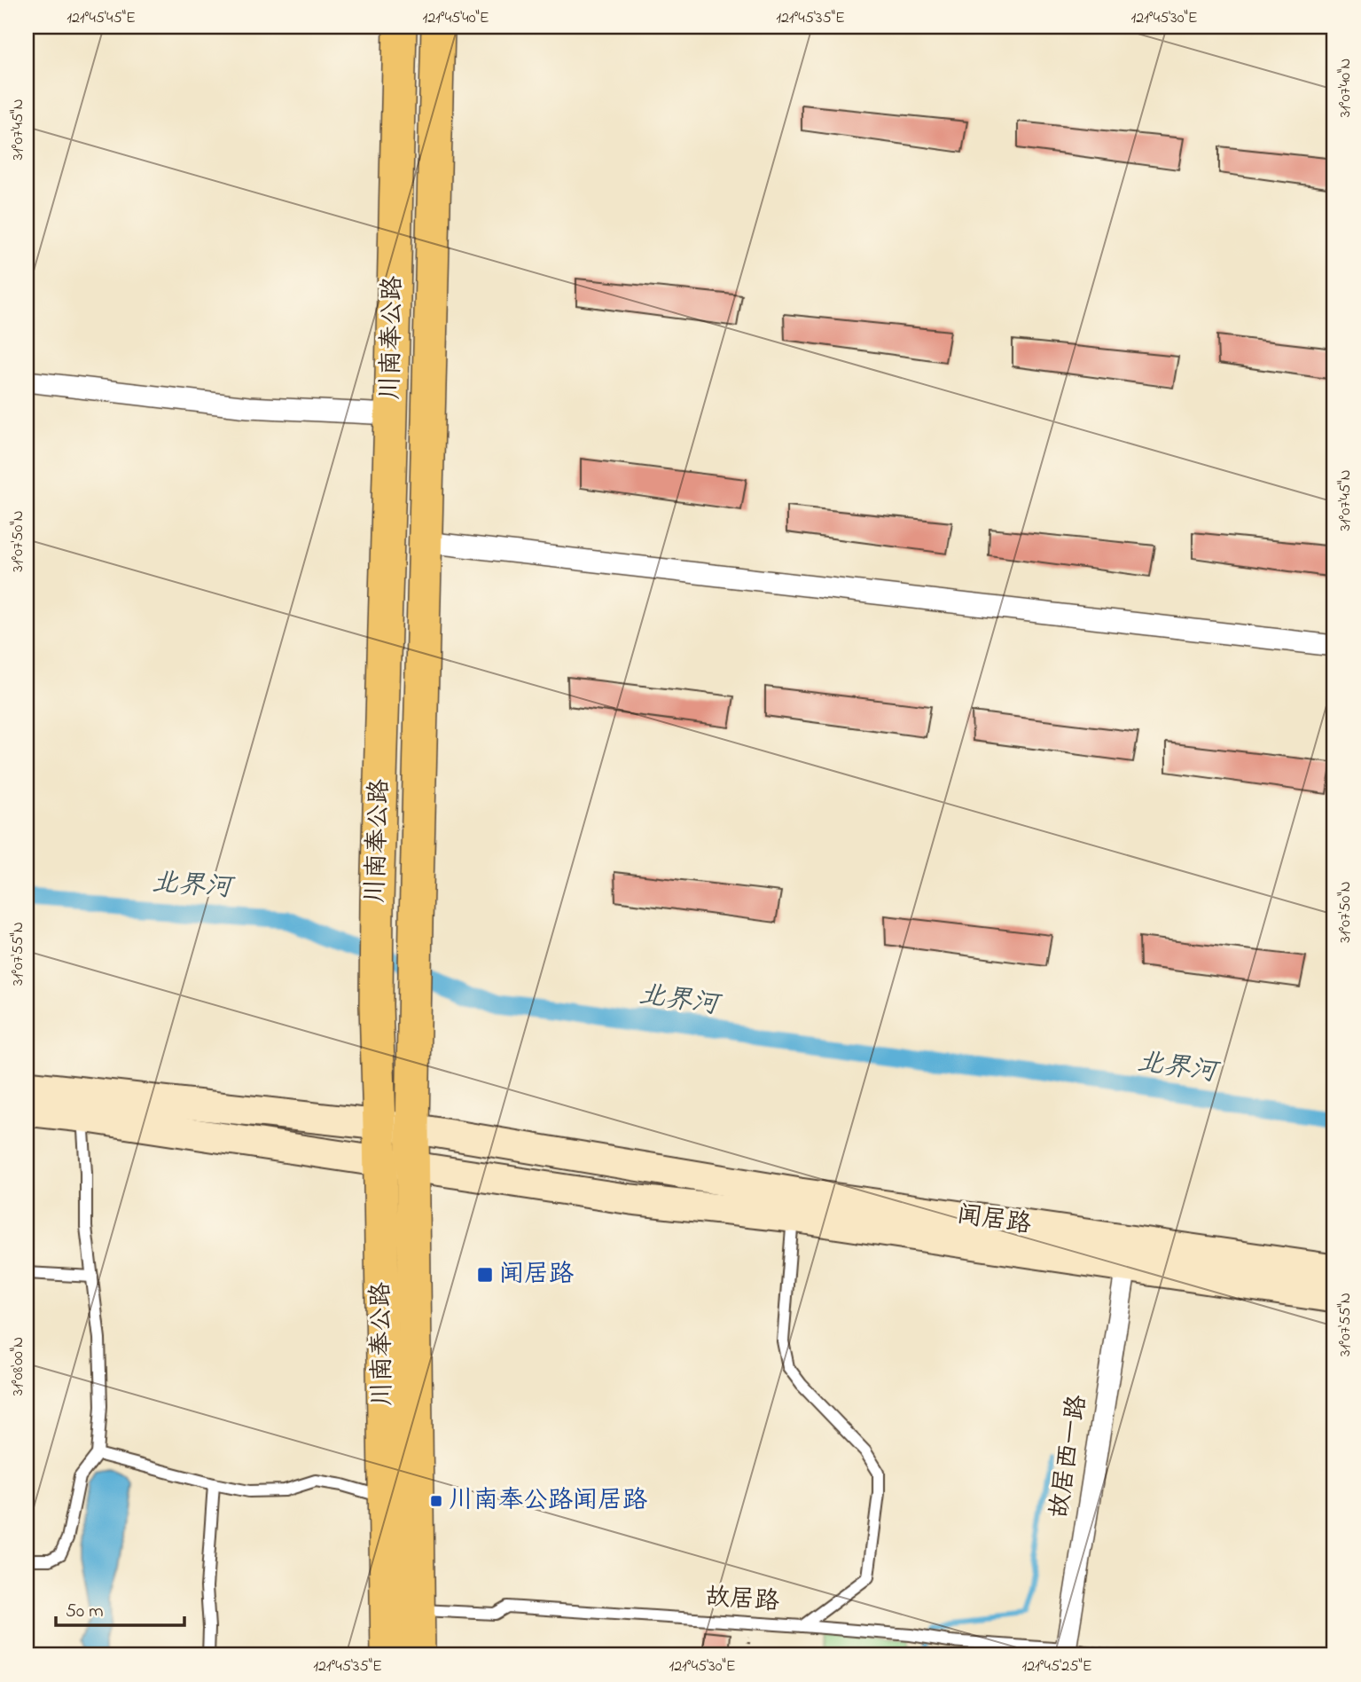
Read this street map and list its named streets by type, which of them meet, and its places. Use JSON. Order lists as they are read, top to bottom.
{
  "streets": {
    "main road": ["川南奉公路", "闻居路"],
    "street": ["故居西一路"],
    "lane": ["故居路"]
  },
  "crossings": [
    ["川南奉公路", "闻居路"],
    ["川南奉公路", "故居路"],
    ["故居西一路", "故居路"]
  ],
  "water": ["北界河"],
  "places": {
    "transit": ["闻居路", "川南奉公路闻居路"]
  },
  "scale_bar": "50 m",
  "coordinates": [
    "121°45'45\"E",
    "121°45'40\"E",
    "121°45'35\"E",
    "121°45'30\"E",
    "31°07'40\"N",
    "31°07'45\"N",
    "31°07'50\"N",
    "31°07'55\"N",
    "31°08'00\"N",
    "121°45'25\"E"
  ]
}
